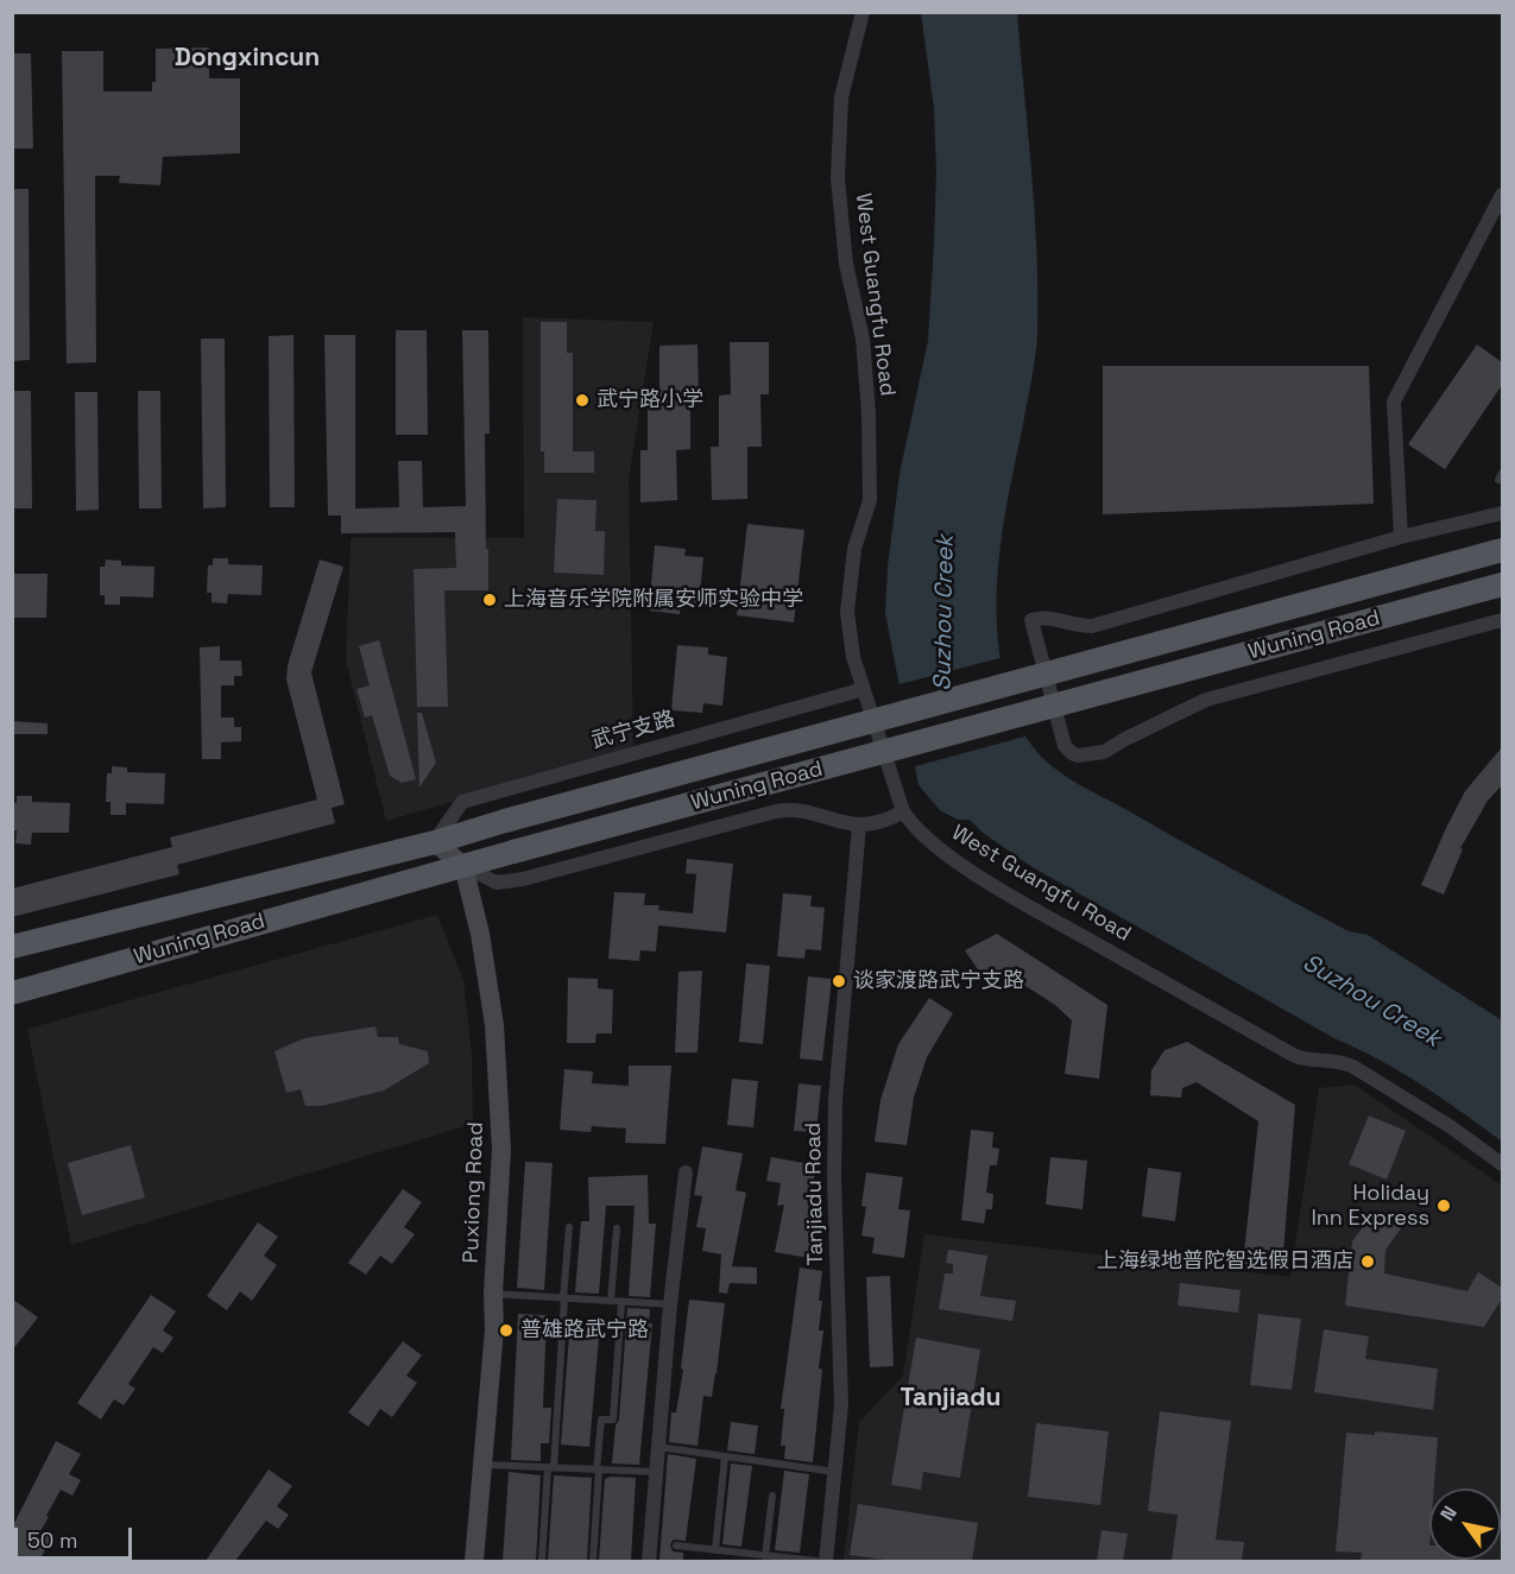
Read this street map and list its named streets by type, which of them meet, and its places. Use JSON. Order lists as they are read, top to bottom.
{
  "streets": {
    "main road": ["Wuning Road", "Puxiong Road"],
    "street": ["West Guangfu Road", "武宁支路", "Tanjiadu Road"]
  },
  "crossings": [
    ["West Guangfu Road", "武宁支路"],
    ["Wuning Road", "武宁支路"],
    ["Wuning Road", "Puxiong Road"]
  ],
  "districts": ["Dongxincun", "Tanjiadu"],
  "water": ["Suzhou Creek"],
  "places": [
    "武宁路小学",
    "上海音乐学院附属安师实验中学",
    "谈家渡路武宁支路",
    "Holiday Inn Express",
    "上海绿地普陀智选假日酒店",
    "普雄路武宁路"
  ],
  "scale_bar": "50 m",
  "north": "top left"
}
